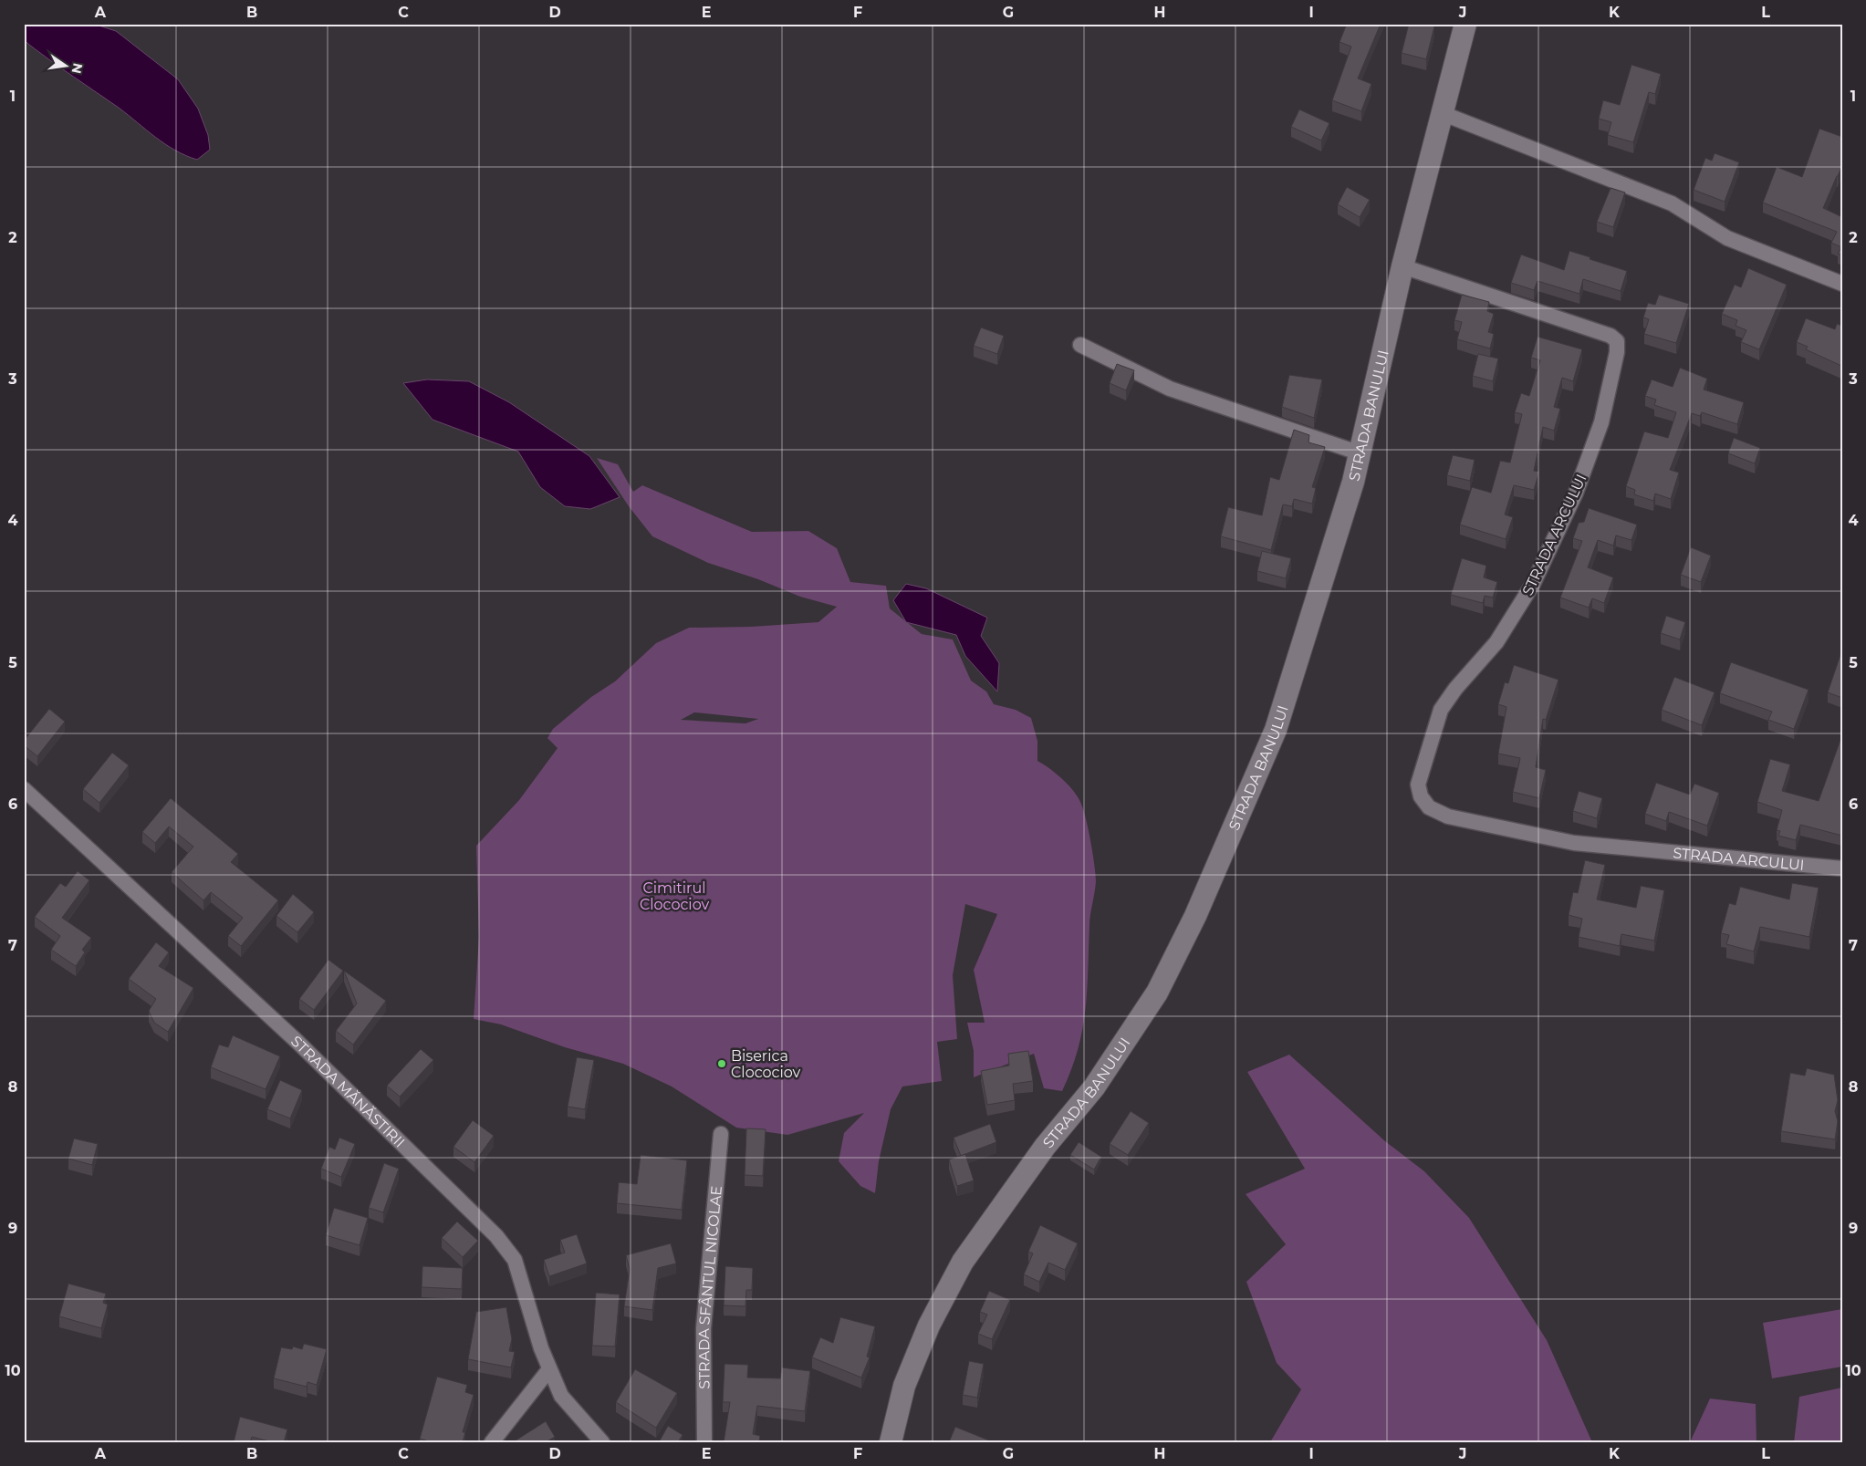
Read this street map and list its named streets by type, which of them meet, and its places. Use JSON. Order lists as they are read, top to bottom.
{
  "streets": {
    "street": [
      "STRADA BANULUI",
      "STRADA ARCULUI",
      "STRADA MĂNĂSTIRII",
      "STRADA SFÂNTUL NICOLAE"
    ]
  },
  "crossings": [
    ["STRADA BANULUI", "STRADA ARCULUI"]
  ],
  "parks": ["Cimitirul Clocociov"],
  "places": ["Biserica Clocociov"],
  "north": "right",
  "grid": {
    "columns": [
      "A",
      "B",
      "C",
      "D",
      "E",
      "F",
      "G",
      "H",
      "I",
      "J",
      "K",
      "L"
    ],
    "rows": [
      "1",
      "2",
      "3",
      "4",
      "5",
      "6",
      "7",
      "8",
      "9",
      "10"
    ]
  }
}
